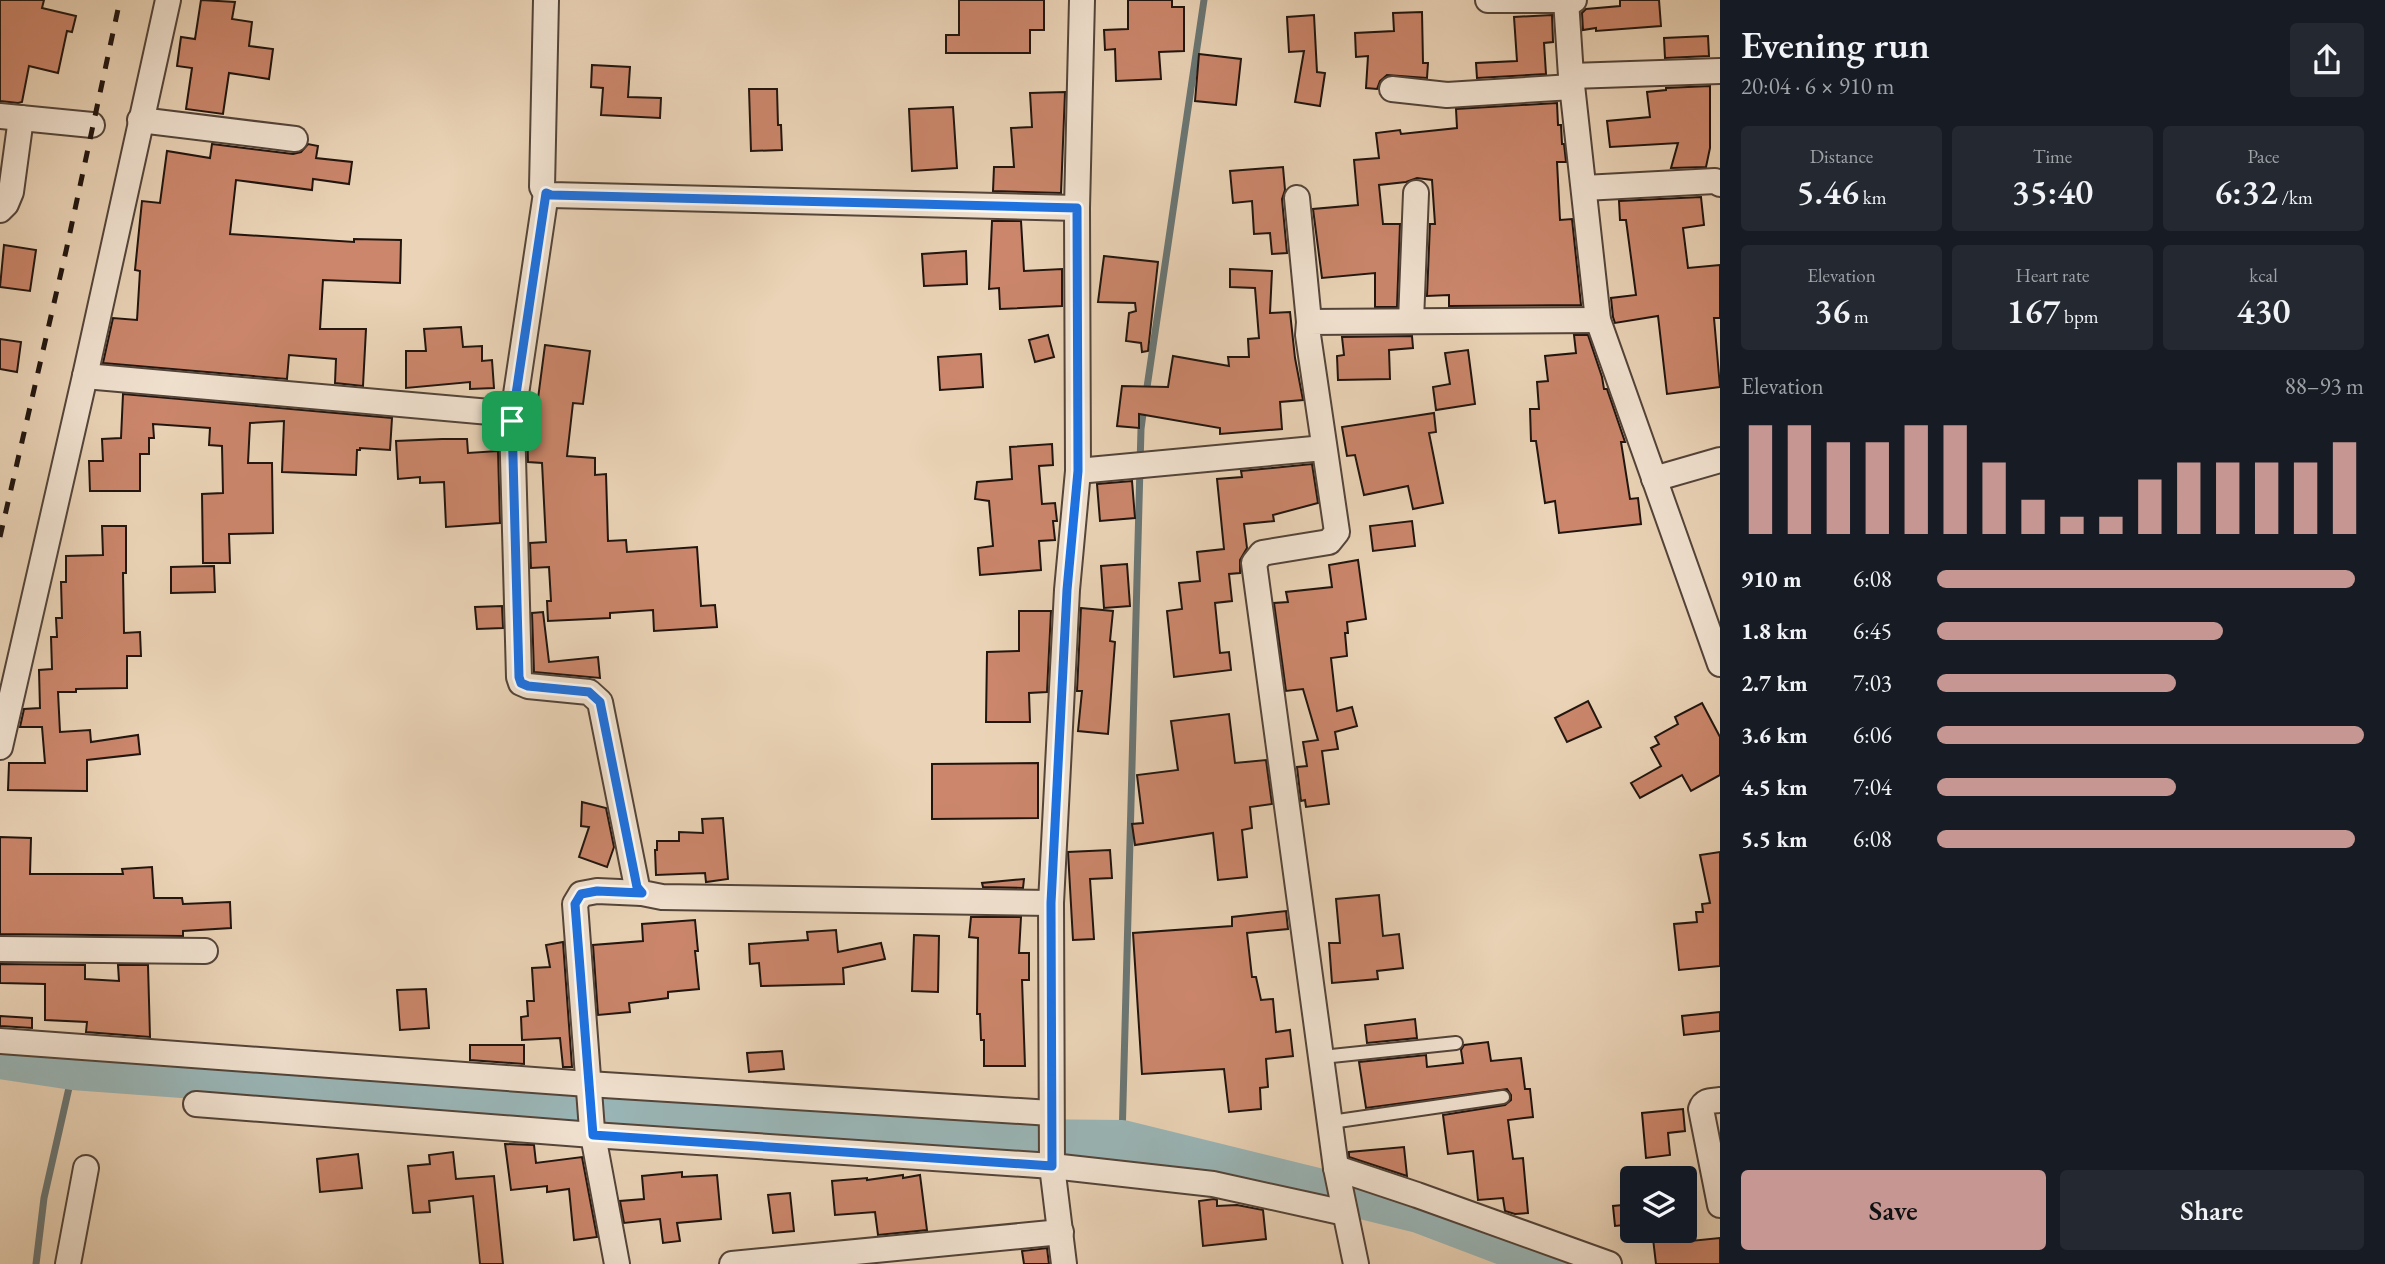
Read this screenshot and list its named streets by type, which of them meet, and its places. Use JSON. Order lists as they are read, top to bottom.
{
  "page": {
    "heading": ["Evening run", "20:04 · 6 × 910 m"],
    "stats": [
      ["Distance", "5.46 km"],
      ["Time", "35:40"],
      ["Pace", "6:32 /km"],
      ["Elevation", "36 m"],
      ["Heart rate", "167 bpm"],
      ["kcal", "430"]
    ],
    "chart": ["Elevation", "88–93 m"],
    "list": [
      {
        "name": "910 m",
        "note": "6:08"
      },
      {
        "name": "1.8 km",
        "note": "6:45"
      },
      {
        "name": "2.7 km",
        "note": "7:03"
      },
      {
        "name": "3.6 km",
        "note": "6:06"
      },
      {
        "name": "4.5 km",
        "note": "7:04"
      },
      {
        "name": "5.5 km",
        "note": "6:08"
      }
    ],
    "buttons": ["Save", "Share"]
  }
}
